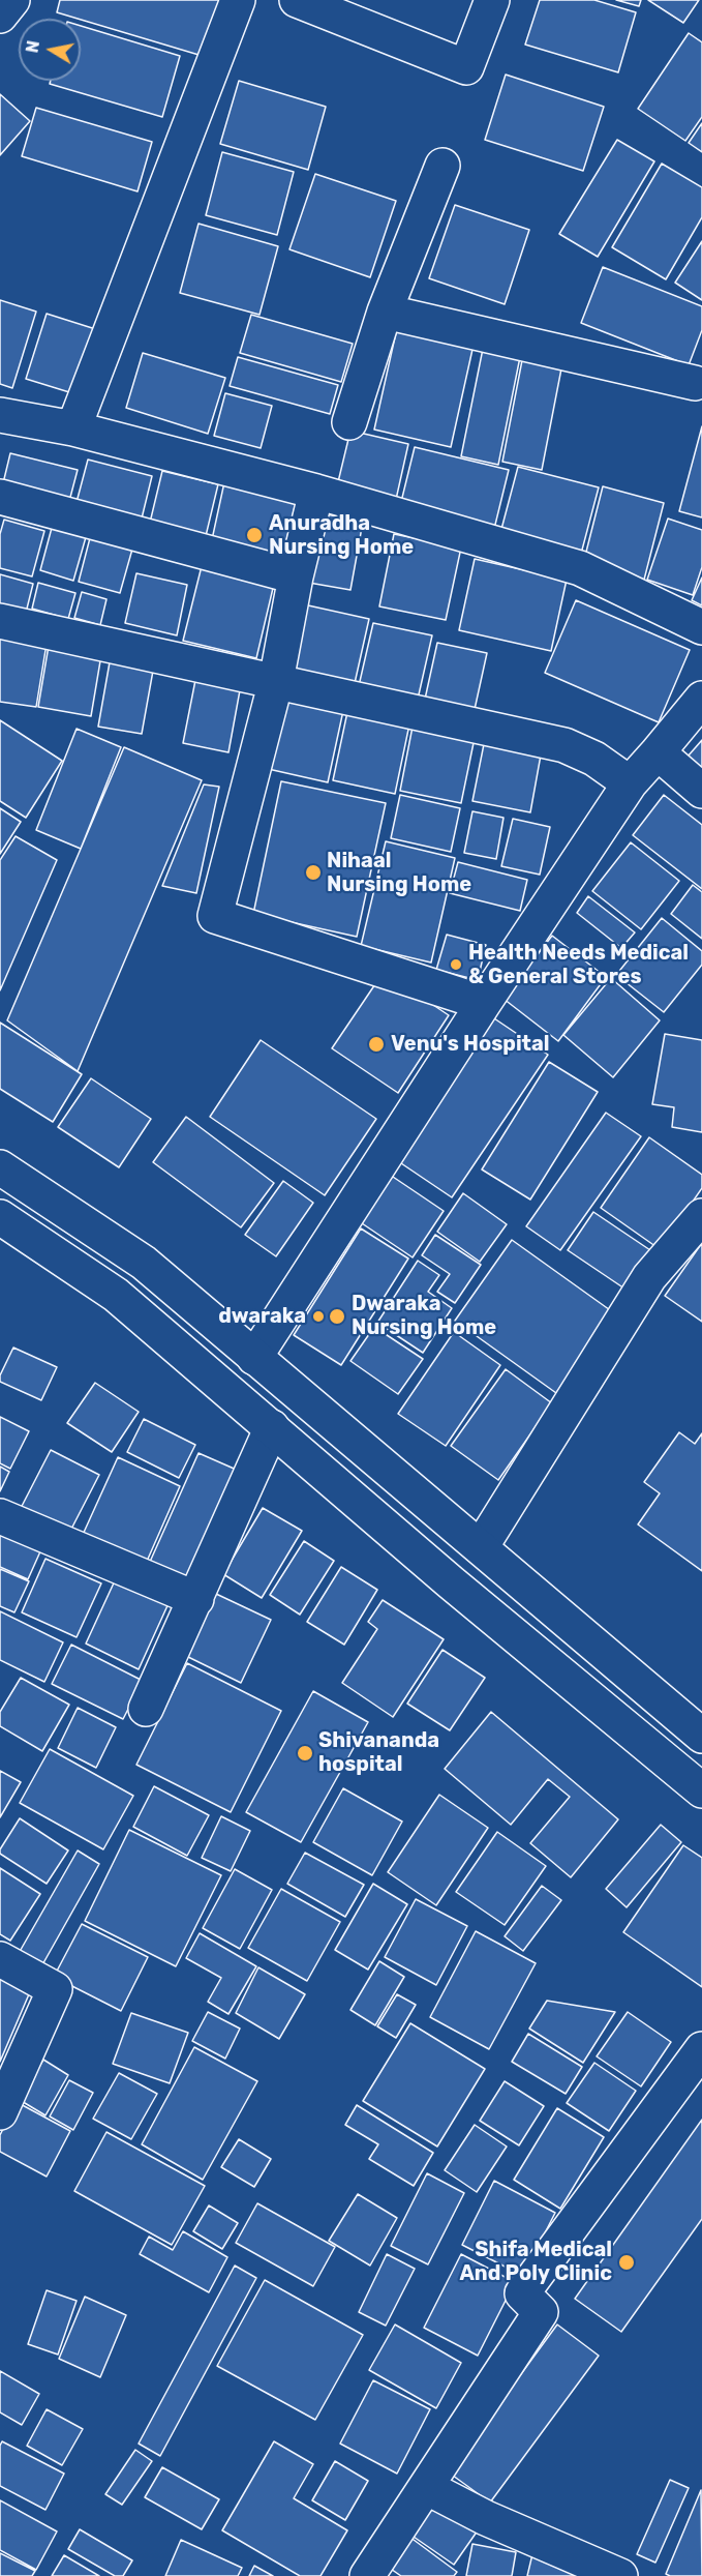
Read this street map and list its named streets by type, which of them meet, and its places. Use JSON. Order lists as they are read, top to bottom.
{
  "places": [
    "Anuradha Nursing Home",
    "Nihaal Nursing Home",
    "Health Needs Medical & General Stores",
    "Venu's Hospital",
    "dwaraka",
    "Dwaraka Nursing Home",
    "Shivananda hospital",
    "Shifa Medical And Poly Clinic"
  ],
  "north": "left"
}
